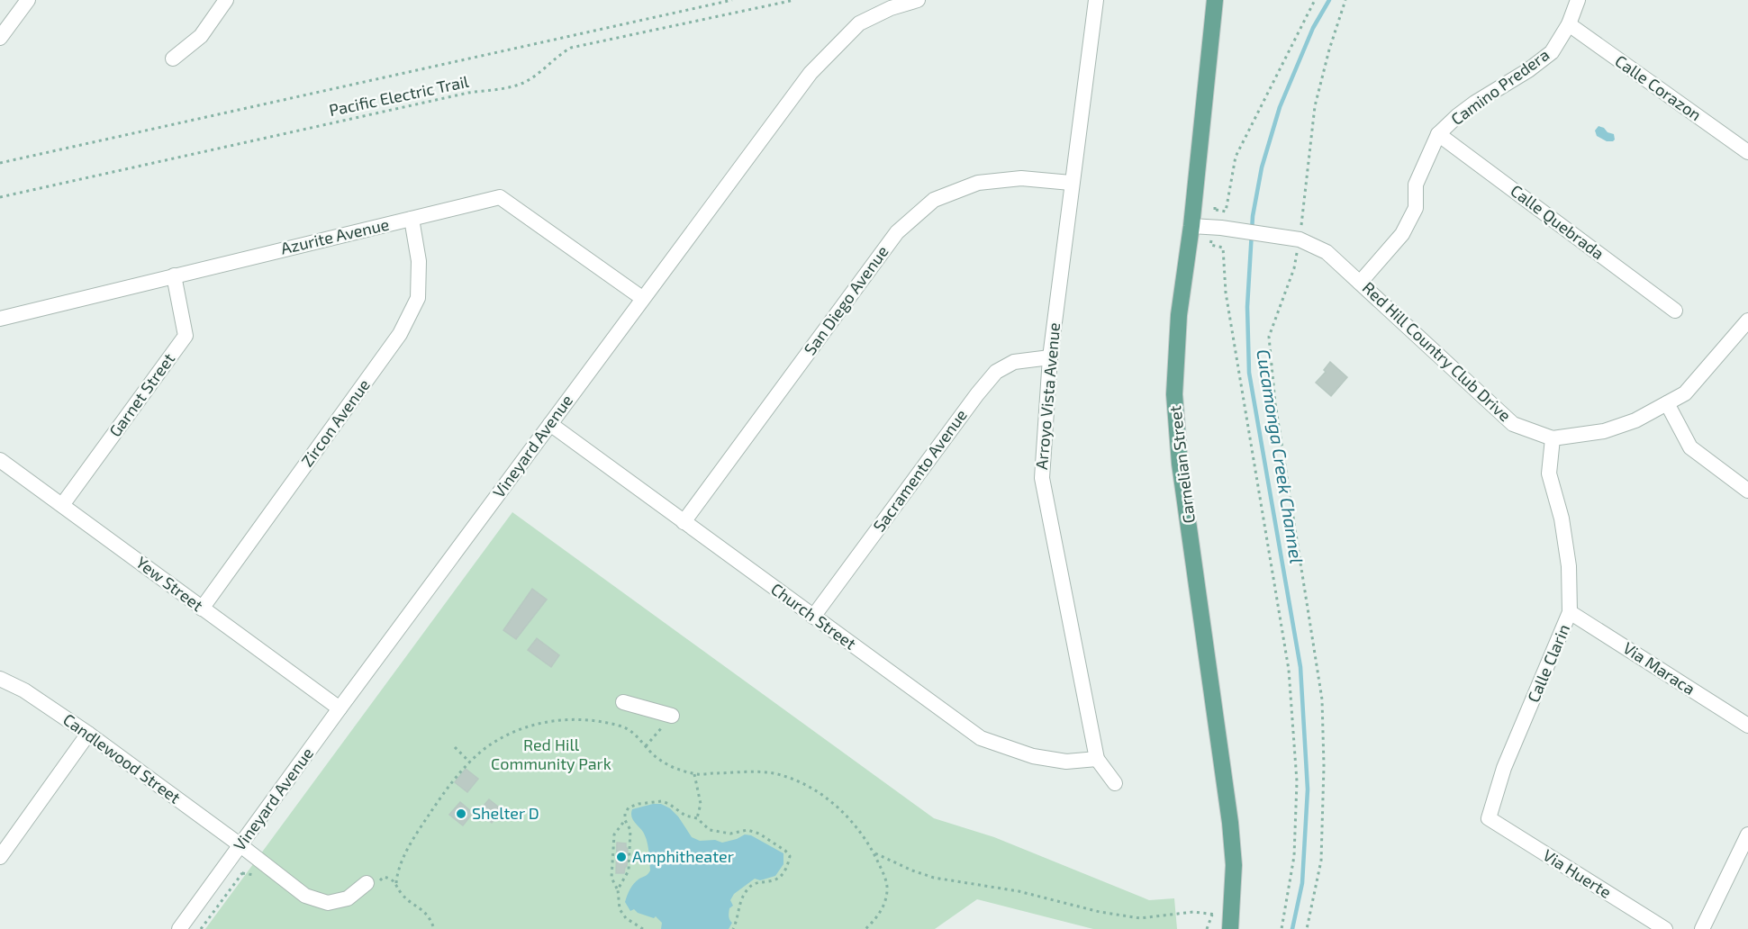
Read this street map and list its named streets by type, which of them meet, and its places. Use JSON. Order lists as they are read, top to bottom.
{
  "streets": {
    "main road": ["Carnelian Street"],
    "street": [
      "Camino Predera",
      "Calle Corazon",
      "Calle Quebrada",
      "Azurite Avenue",
      "San Diego Avenue",
      "Red Hill Country Club Drive",
      "Garnet Street",
      "Arroyo Vista Avenue",
      "Zircon Avenue",
      "Vineyard Avenue",
      "Sacramento Avenue",
      "Yew Street",
      "Church Street",
      "Calle Clarin",
      "Via Maraca",
      "Candlewood Street",
      "Via Huerte"
    ],
    "path": ["Pacific Electric Trail"]
  },
  "crossings": [
    ["Camino Predera", "Calle Corazon"],
    ["Camino Predera", "Calle Quebrada"],
    ["Camino Predera", "Red Hill Country Club Drive"],
    ["Azurite Avenue", "Garnet Street"],
    ["Azurite Avenue", "Zircon Avenue"],
    ["Azurite Avenue", "Vineyard Avenue"],
    ["San Diego Avenue", "Arroyo Vista Avenue"],
    ["San Diego Avenue", "Church Street"],
    ["Red Hill Country Club Drive", "Carnelian Street"],
    ["Red Hill Country Club Drive", "Calle Clarin"],
    ["Garnet Street", "Yew Street"],
    ["Arroyo Vista Avenue", "Sacramento Avenue"],
    ["Arroyo Vista Avenue", "Church Street"],
    ["Zircon Avenue", "Yew Street"],
    ["Vineyard Avenue", "Yew Street"],
    ["Vineyard Avenue", "Church Street"],
    ["Vineyard Avenue", "Candlewood Street"],
    ["Sacramento Avenue", "Church Street"],
    ["Calle Clarin", "Via Maraca"],
    ["Calle Clarin", "Via Huerte"]
  ],
  "water": ["Cucamonga Creek Channel"],
  "parks": ["Red Hill Community Park"],
  "places": ["Shelter D", "Amphitheater"]
}
